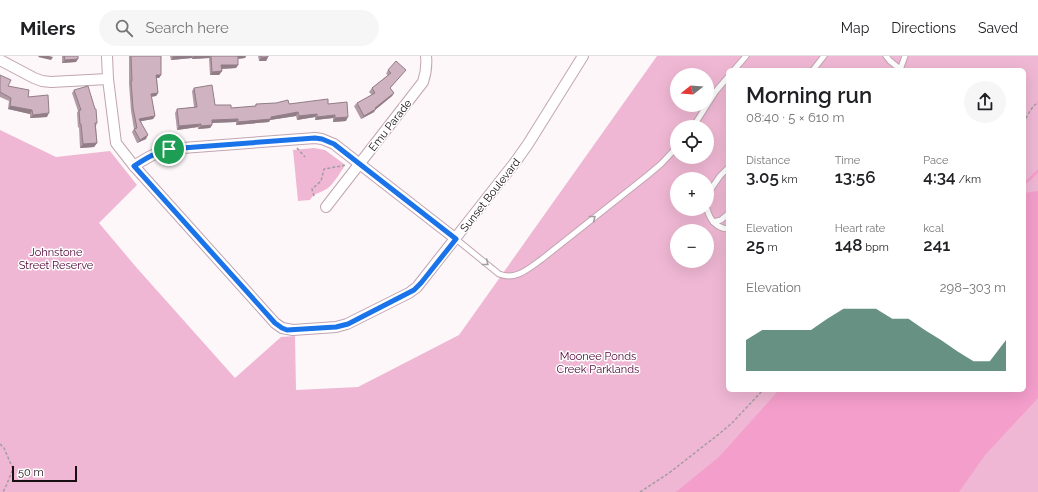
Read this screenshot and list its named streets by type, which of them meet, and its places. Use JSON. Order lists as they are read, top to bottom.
{
  "streets": {
    "street": ["Emu Parade", "Sunset Boulevard"]
  },
  "parks": ["Johnstone Street Reserve", "Moonee Ponds Creek Parklands"],
  "scale_bar": "50 m",
  "north": "left",
  "page": {
    "header": "Milers",
    "search": "Search here",
    "nav": ["Map", "Directions", "Saved"],
    "map_buttons": ["+", "−"],
    "heading": ["Morning run", "08:40 · 5 × 610 m"],
    "stats": [
      ["Distance", "3.05 km"],
      ["Time", "13:56"],
      ["Pace", "4:34 /km"],
      ["Elevation", "25 m"],
      ["Heart rate", "148 bpm"],
      ["kcal", "241"]
    ],
    "chart": ["Elevation", "298–303 m"],
    "scale": "50 m"
  }
}
